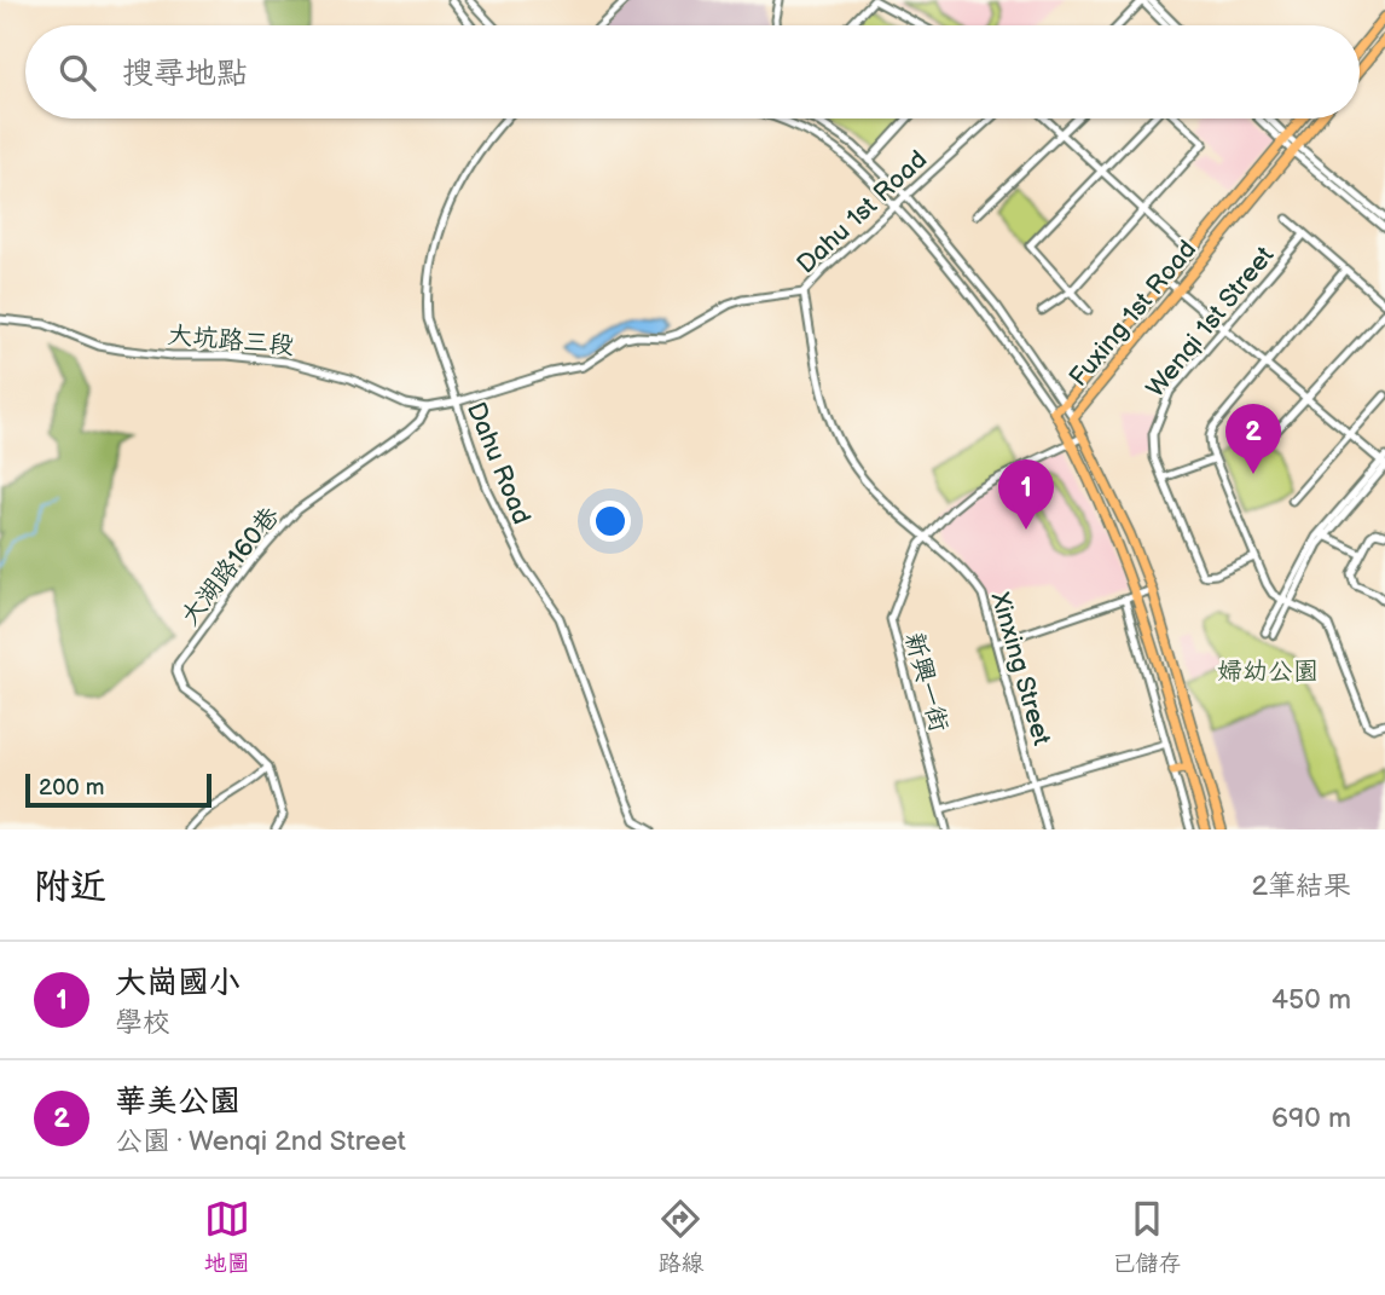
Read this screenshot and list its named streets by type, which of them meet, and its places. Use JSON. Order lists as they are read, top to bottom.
{
  "streets": {
    "main road": ["Fuxing 1st Road"],
    "street": [
      "Dahu 1st Road",
      "Wenqi 1st Street",
      "大坑路三段",
      "Dahu Road",
      "大湖路160巷",
      "Xinxing Street",
      "新興一街"
    ]
  },
  "crossings": [
    ["Dahu 1st Road", "大坑路三段"],
    ["Dahu 1st Road", "Xinxing Street"],
    ["Dahu 1st Road", "新興一街"],
    ["大坑路三段", "Dahu Road"],
    ["大坑路三段", "大湖路160巷"],
    ["Xinxing Street", "新興一街"]
  ],
  "parks": ["婦幼公園"],
  "scale_bar": "200 m",
  "page": {
    "search": "搜尋地點",
    "pins": ["2", "1"],
    "scale": "200 m",
    "heading": ["附近", "2筆結果"],
    "list": [
      {
        "mark": "1",
        "name": "大崗國小",
        "note": "學校",
        "value": "450 m"
      },
      {
        "mark": "2",
        "name": "華美公園",
        "note": "公園 · Wenqi 2nd Street",
        "value": "690 m"
      }
    ],
    "nav": ["地圖", "路線", "已儲存"]
  }
}
